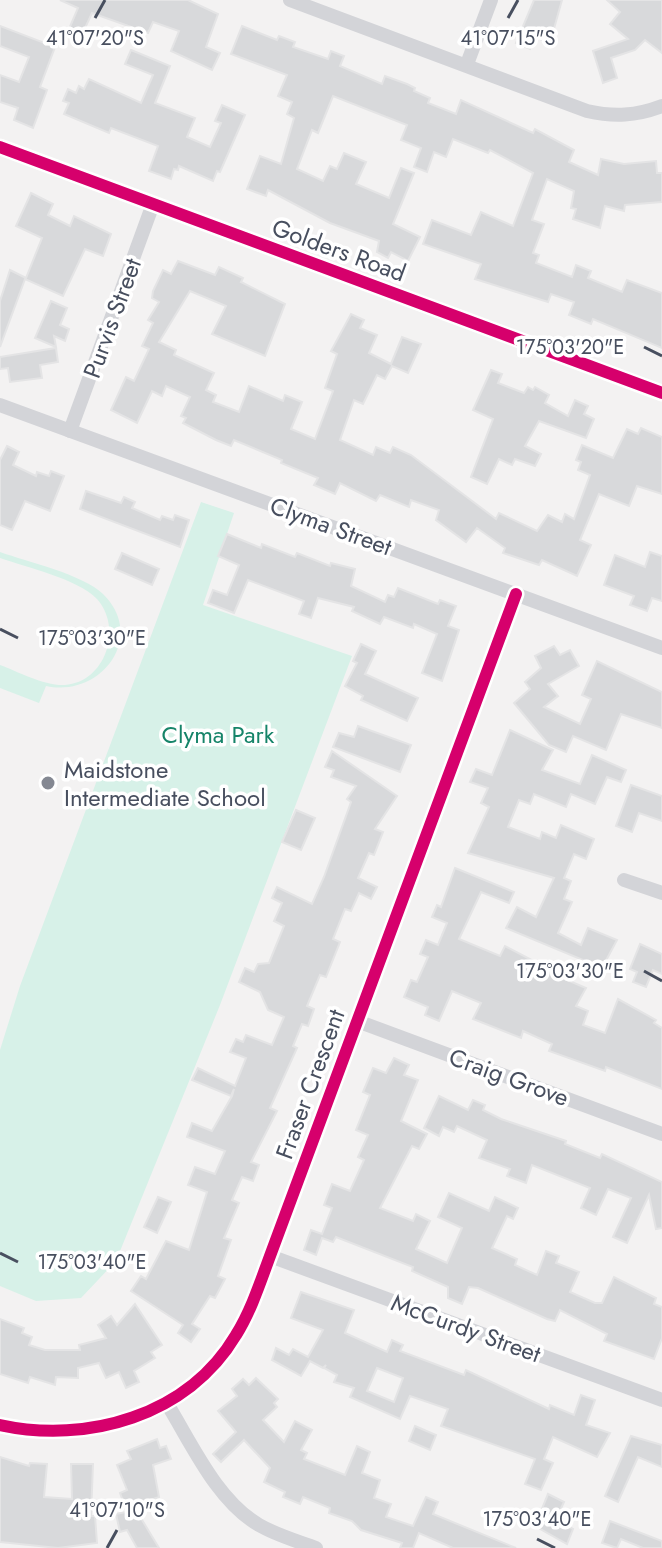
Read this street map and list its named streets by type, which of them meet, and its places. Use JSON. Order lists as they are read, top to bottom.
{
  "streets": {
    "street": [
      "Golders Road",
      "Purvis Street",
      "Clyma Street",
      "Craig Grove",
      "Fraser Crescent",
      "McCurdy Street"
    ]
  },
  "crossings": [
    ["Golders Road", "Purvis Street"],
    ["Purvis Street", "Clyma Street"],
    ["Clyma Street", "Fraser Crescent"],
    ["Craig Grove", "Fraser Crescent"],
    ["Fraser Crescent", "McCurdy Street"]
  ],
  "parks": ["Clyma Park"],
  "places": ["Maidstone Intermediate School"],
  "coordinates": [
    "41°07'20\"S",
    "41°07'15\"S",
    "175°03'20\"E",
    "175°03'30\"E",
    "175°03'40\"E",
    "41°07'10\"S"
  ]
}
